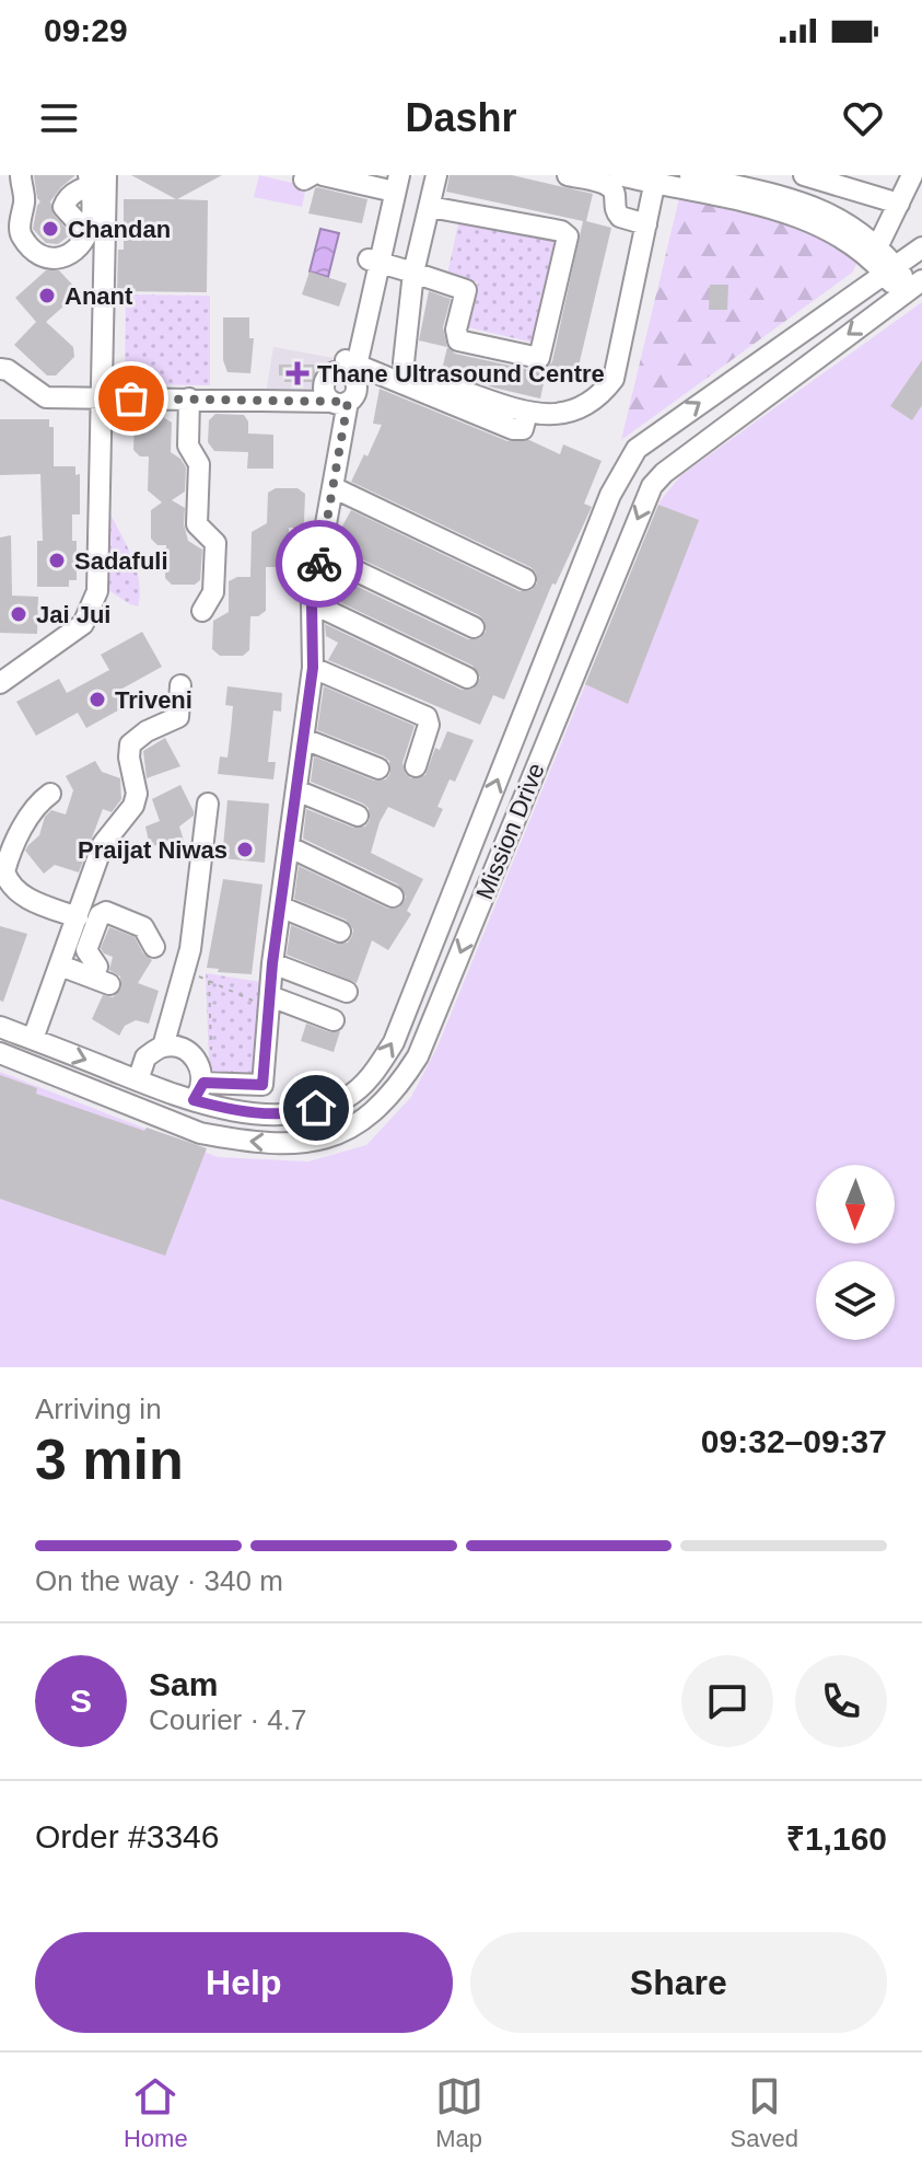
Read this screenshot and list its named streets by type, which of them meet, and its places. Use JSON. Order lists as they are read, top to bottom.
{
  "streets": {
    "street": ["Mission Drive"]
  },
  "places": {
    "other": [
      "Chandan",
      "Anant",
      "Sadafuli",
      "Jai Jui",
      "Triveni",
      "Praijat Niwas"
    ],
    "health": ["Thane Ultrasound Centre"]
  },
  "north": "bottom",
  "page": {
    "status": "09:29",
    "header": "Dashr",
    "heading": ["3 min", "Arriving in", "09:32–09:37"],
    "panel": [
      "Sam",
      "Courier · 4.7",
      "Order #3346",
      "₹1,160"
    ],
    "bar": "On the way · 340 m",
    "round": "S",
    "buttons": ["Help", "Share"],
    "tabs": ["Home", "Map", "Saved"]
  }
}
